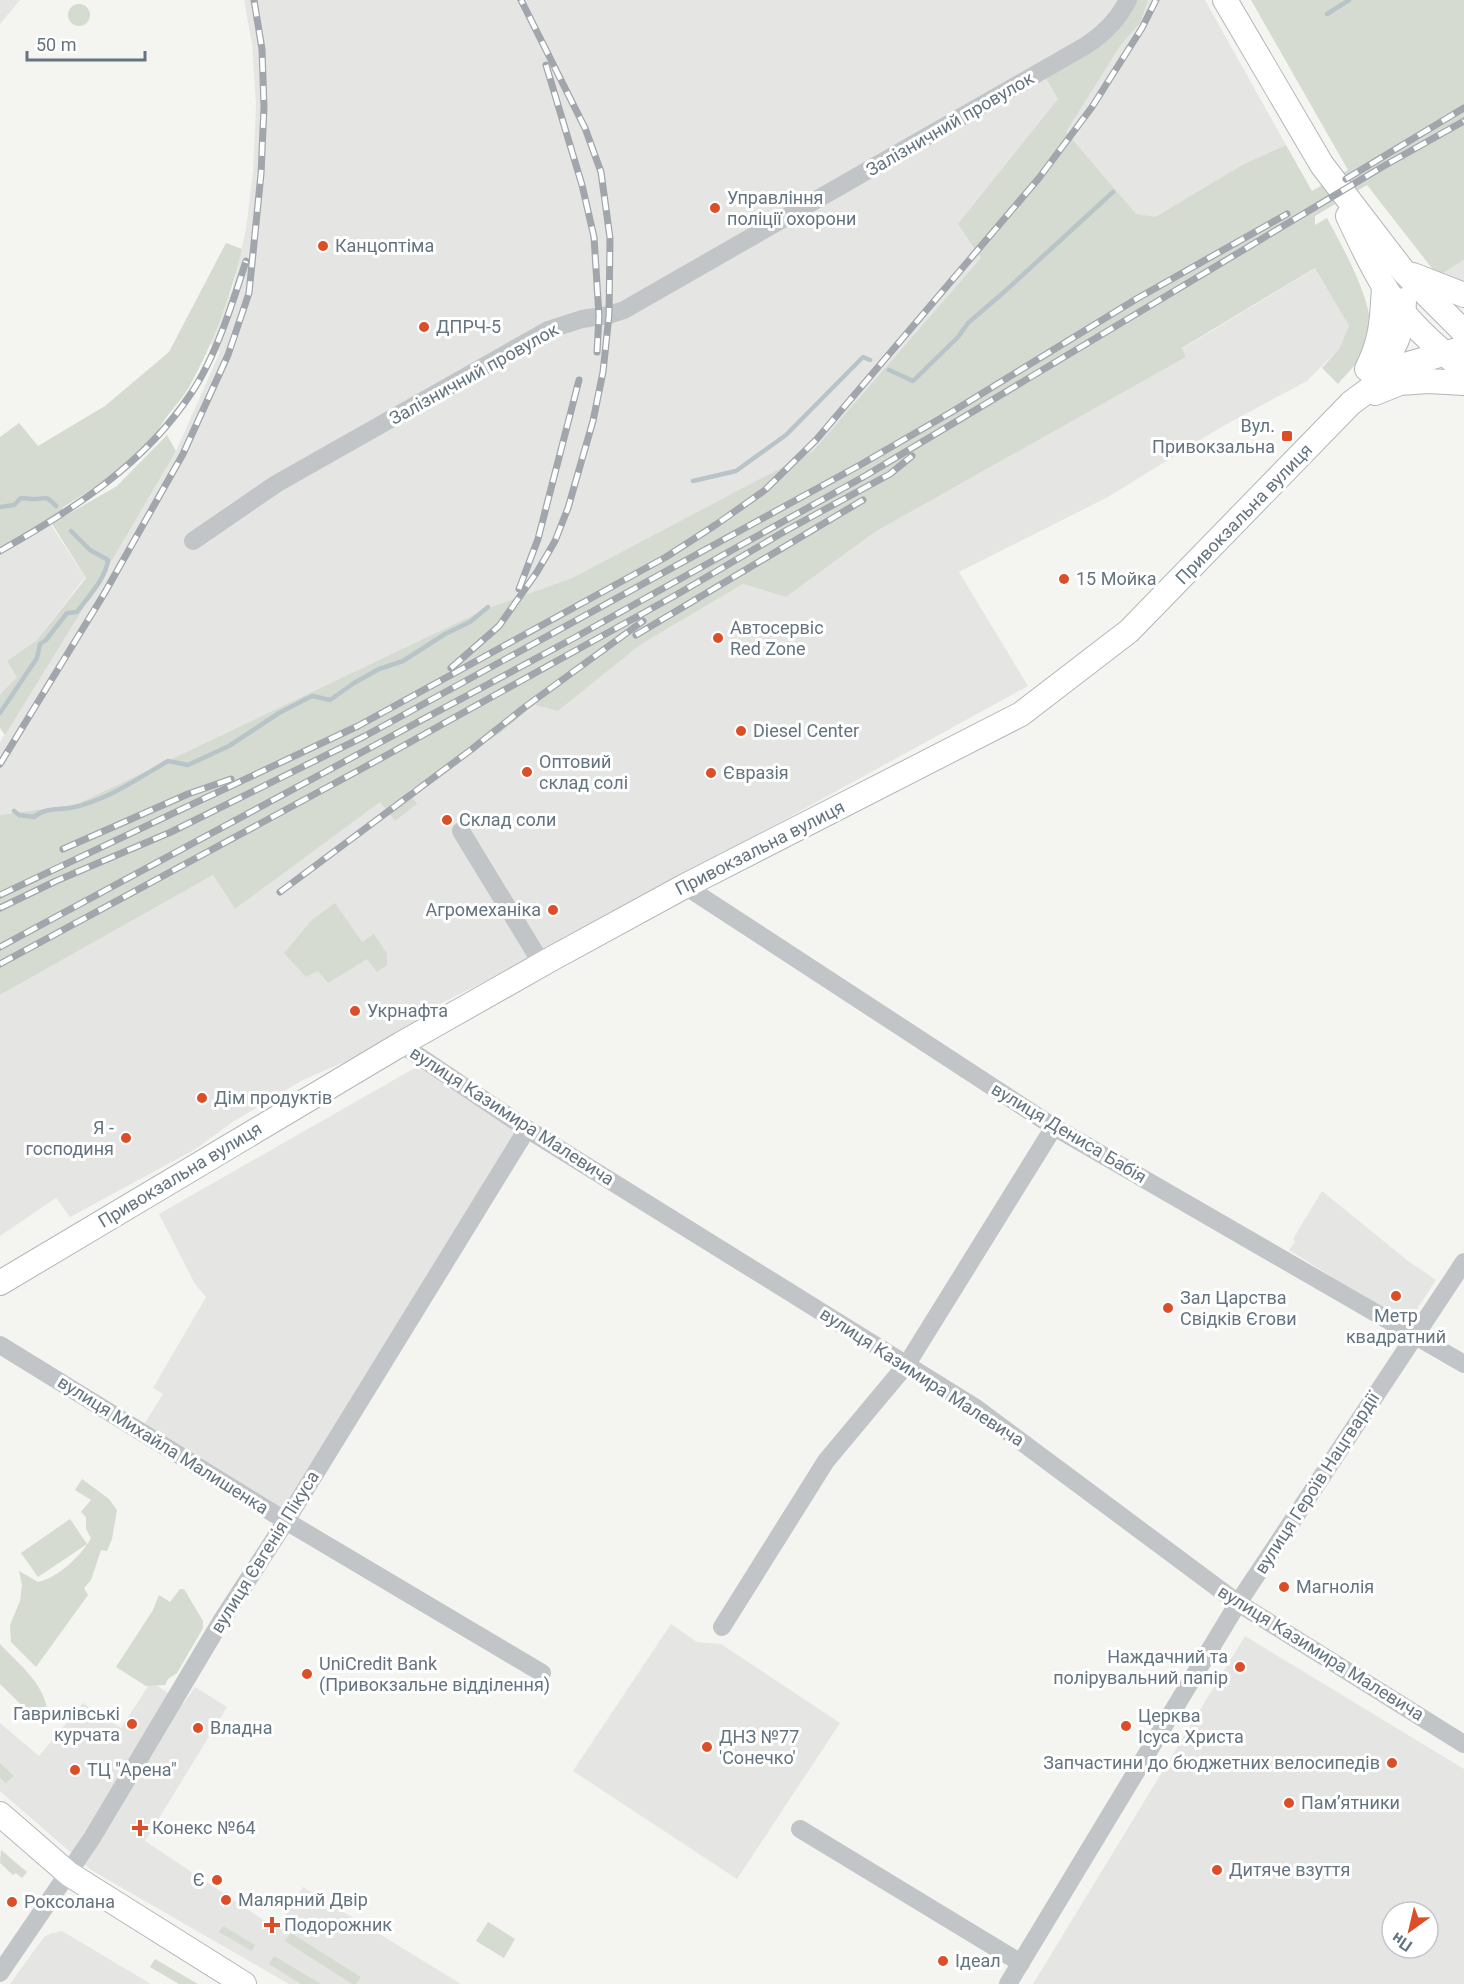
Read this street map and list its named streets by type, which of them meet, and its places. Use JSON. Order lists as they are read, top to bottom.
{
  "streets": {
    "main road": ["Привокзальна вулиця"],
    "street": [
      "Залізничний провулок",
      "вулиця Казимира Малевича",
      "вулиця Дениса Бабія",
      "вулиця Михайла Малишенка",
      "вулиця Героїв Нацгвардії",
      "вулиця Євгенія Пікуса"
    ]
  },
  "crossings": [
    ["Привокзальна вулиця", "вулиця Казимира Малевича"],
    ["Привокзальна вулиця", "вулиця Дениса Бабія"],
    ["вулиця Казимира Малевича", "вулиця Героїв Нацгвардії"],
    ["вулиця Казимира Малевича", "вулиця Євгенія Пікуса"],
    ["вулиця Дениса Бабія", "вулиця Героїв Нацгвардії"],
    ["вулиця Михайла Малишенка", "вулиця Євгенія Пікуса"]
  ],
  "places": {
    "other": [
      "Управління поліції охорони",
      "Канцоптіма",
      "ДПРЧ-5",
      "15 Мойка",
      "Автосервіс Red Zone",
      "Diesel Center",
      "Оптовий склад солі",
      "Євразія",
      "Склад соли",
      "Агромеханіка",
      "Укрнафта",
      "Дім продуктів",
      "Я - господиня",
      "Метр квадратний",
      "Зал Царства Свідків Єгови",
      "Магнолія",
      "Наждачний та полірувальний папір",
      "UniCredit Bank (Привокзальне відділення)",
      "Гаврилівські курчата",
      "Церква Ісуса Христа",
      "Владна",
      "ДНЗ №77 'Сонечко'",
      "Запчастини до бюджетних велосипедів",
      "ТЦ \"Арена\"",
      "Памʼятники",
      "Дитяче взуття",
      "Є",
      "Малярний Двір",
      "Роксолана",
      "Ідеал"
    ],
    "transit": ["Вул. Привокзальна"],
    "health": ["Конекс №64", "Подорожник"]
  },
  "scale_bar": "50 m",
  "north": "bottom left"
}
